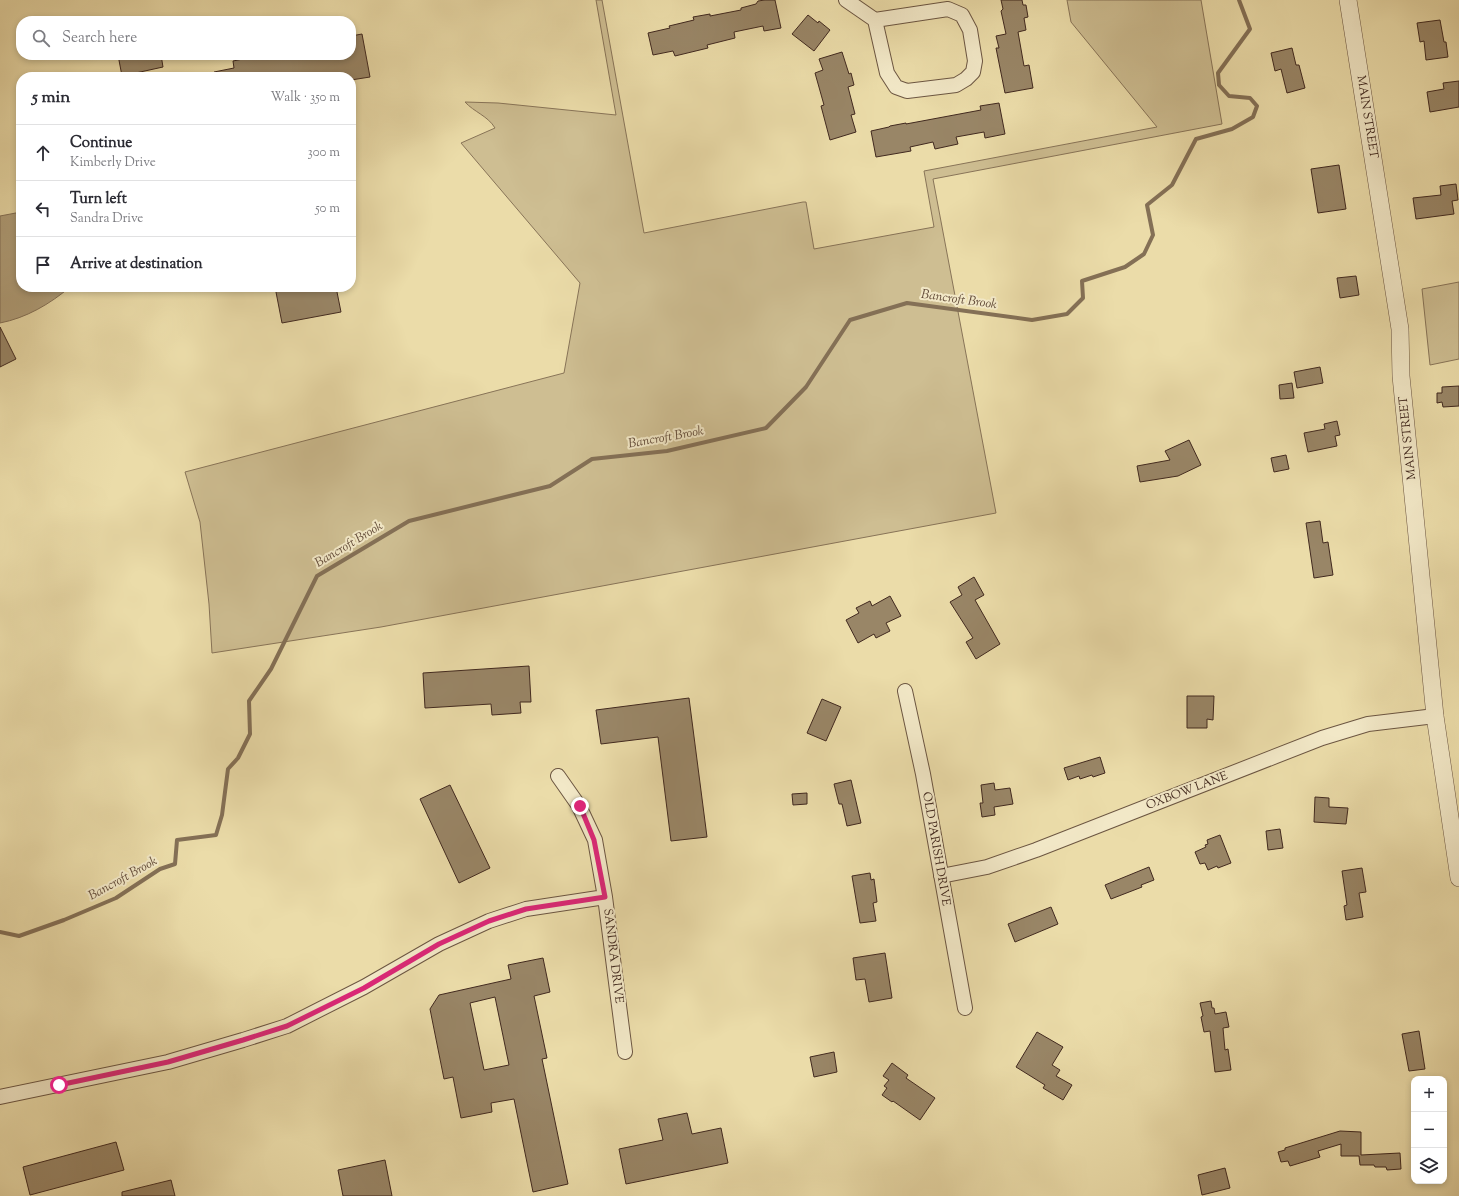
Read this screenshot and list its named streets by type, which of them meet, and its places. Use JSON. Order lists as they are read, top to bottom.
{
  "streets": {
    "street": [
      "MAIN STREET",
      "OXBOW LANE",
      "OLD PARISH DRIVE",
      "SANDRA DRIVE"
    ]
  },
  "crossings": [
    ["MAIN STREET", "OXBOW LANE"],
    ["OXBOW LANE", "OLD PARISH DRIVE"]
  ],
  "water": ["Bancroft Brook"],
  "page": {
    "search": "Search here",
    "heading": ["5 min", "Walk · 350 m"],
    "list": [
      ["Continue", "Kimberly Drive", "300 m"],
      ["Turn left", "Sandra Drive", "50 m"],
      "Arrive at destination"
    ],
    "map_buttons": ["+", "−"]
  }
}
